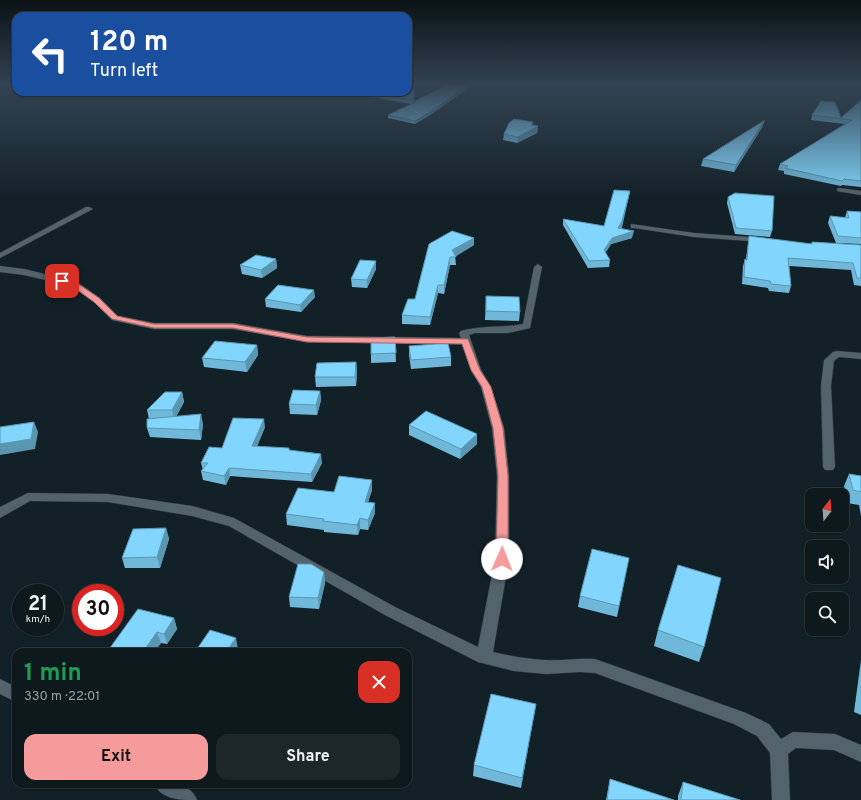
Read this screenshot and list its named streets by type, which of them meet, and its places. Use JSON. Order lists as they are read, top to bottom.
{
  "north": "top",
  "page": {
    "turn": ["120 m", "Turn left"],
    "speed": "21 km/h",
    "limit": "30",
    "heading": ["1 min", "330 m · 22:01"],
    "buttons": ["Exit", "Share"]
  }
}
